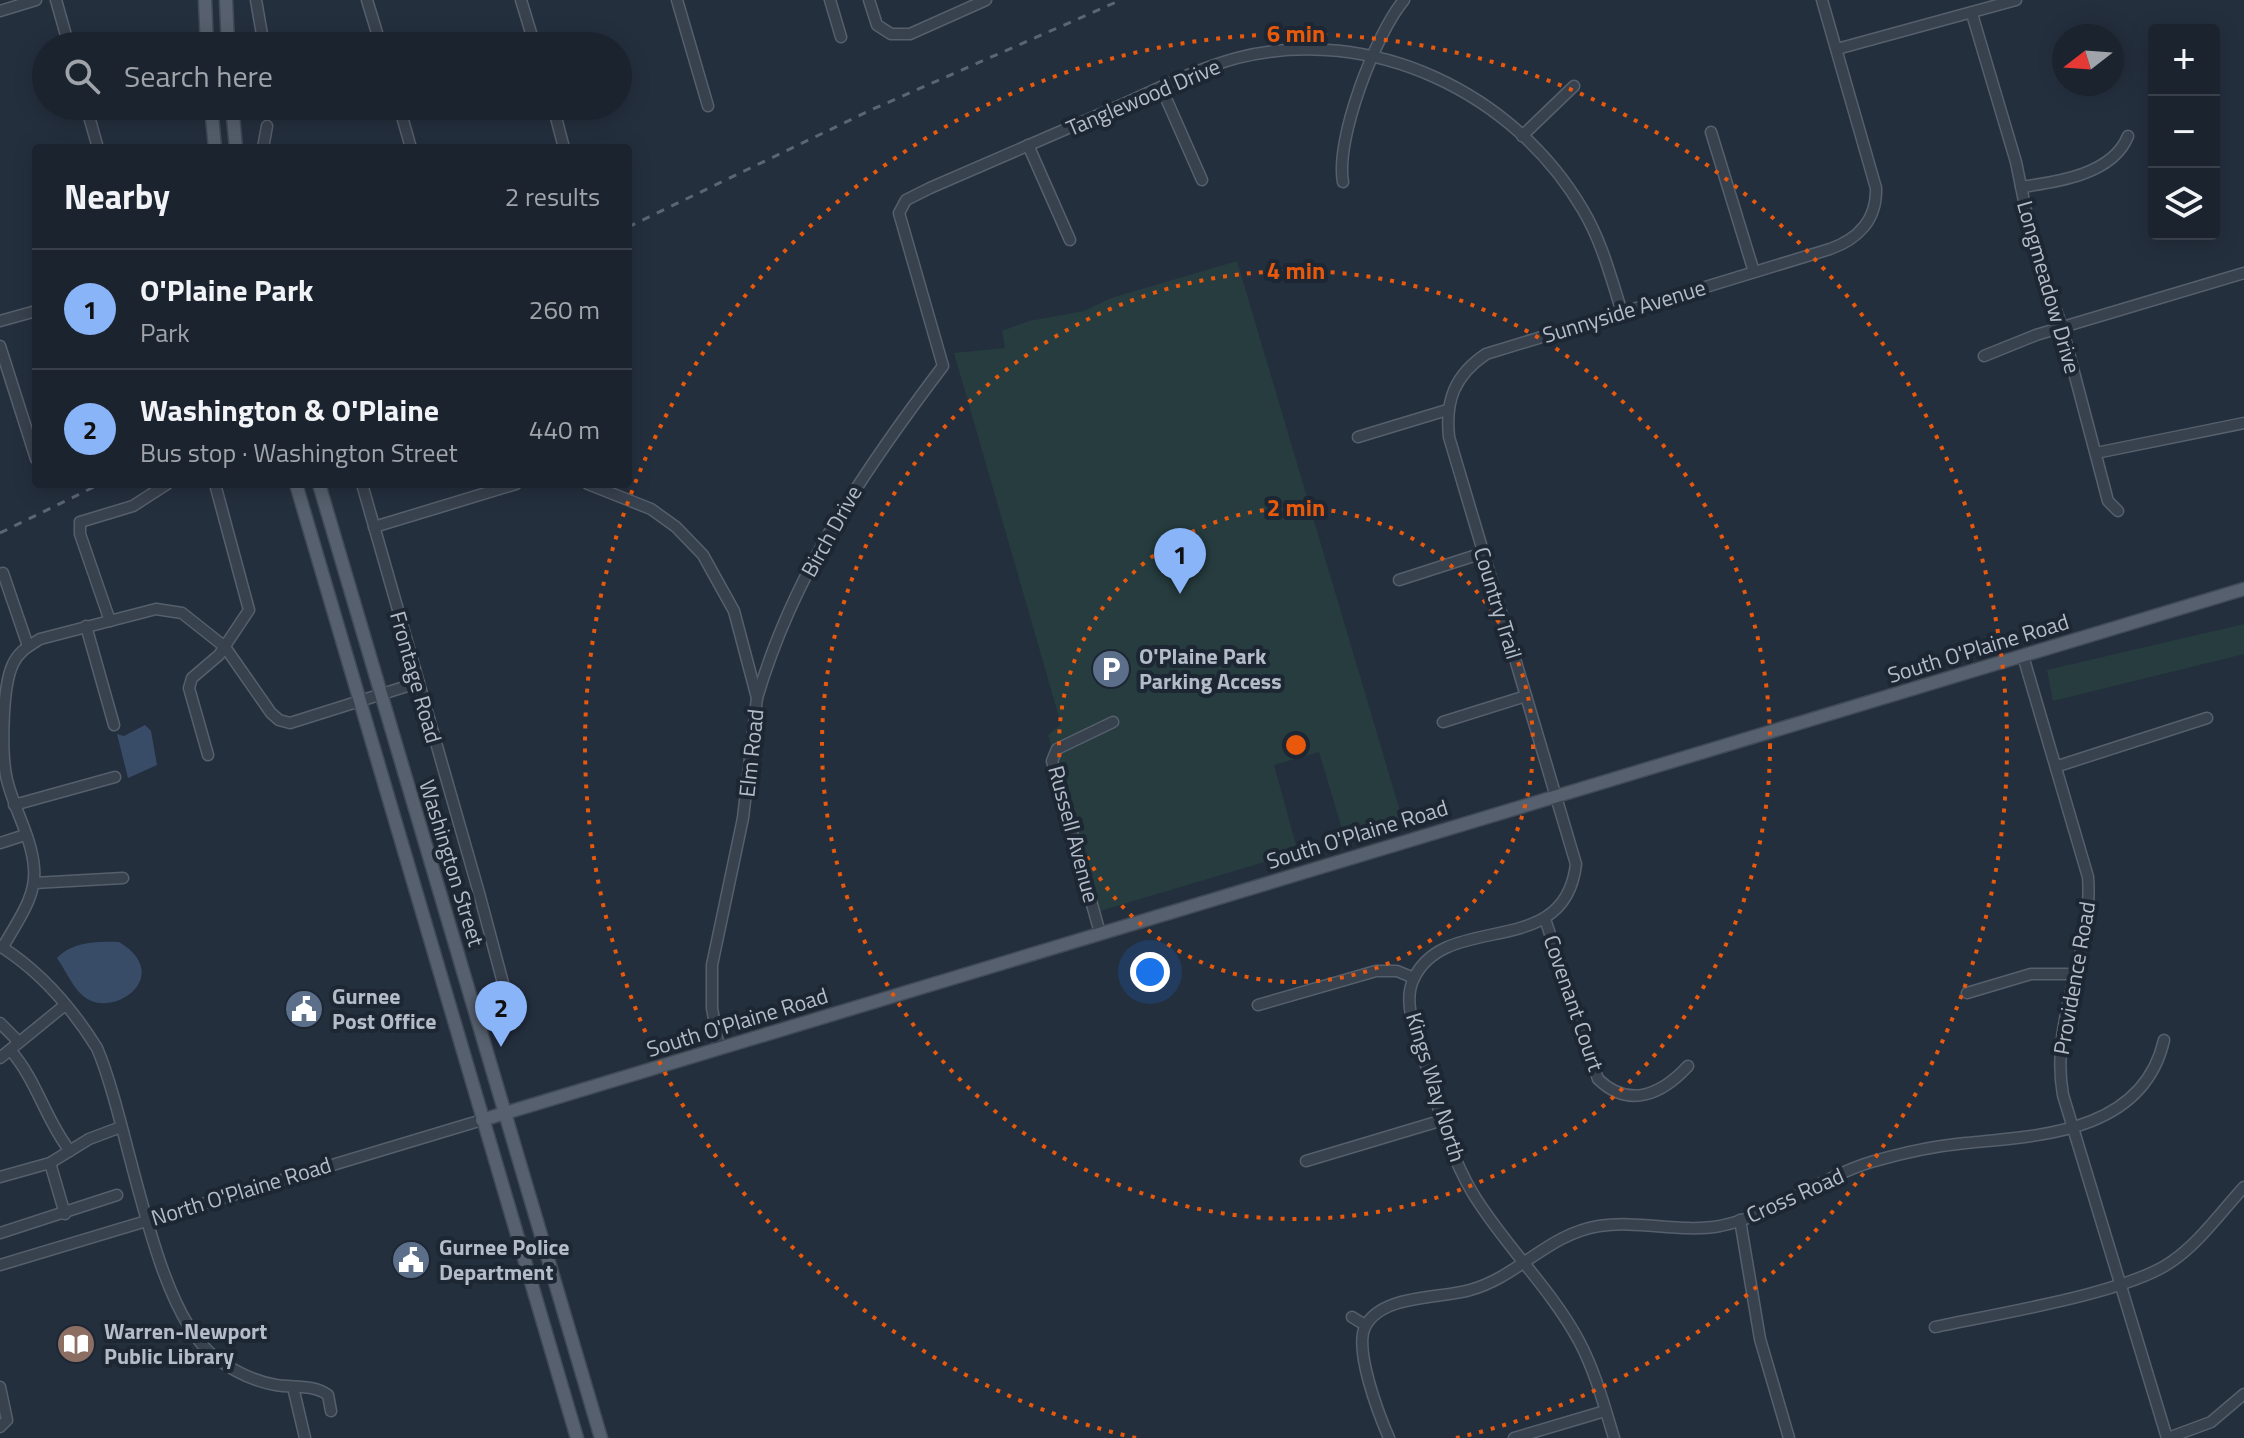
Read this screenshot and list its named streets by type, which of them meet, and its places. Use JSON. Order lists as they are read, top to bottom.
{
  "streets": {
    "main road": ["South O'Plaine Road", "Washington Street"],
    "street": [
      "Tanglewood Drive",
      "Longmeadow Drive",
      "Sunnyside Avenue",
      "Birch Drive",
      "Country Trail",
      "Frontage Road",
      "Elm Road",
      "Russell Avenue",
      "Providence Road",
      "Covenant Court",
      "Kings Way North",
      "North O'Plaine Road",
      "Cross Road"
    ]
  },
  "crossings": [
    ["Tanglewood Drive", "Sunnyside Avenue"],
    ["Tanglewood Drive", "Birch Drive"],
    ["Sunnyside Avenue", "Country Trail"],
    ["Birch Drive", "Elm Road"],
    ["Country Trail", "South O'Plaine Road"],
    ["South O'Plaine Road", "Elm Road"],
    ["South O'Plaine Road", "Russell Avenue"],
    ["South O'Plaine Road", "Washington Street"],
    ["South O'Plaine Road", "Providence Road"],
    ["South O'Plaine Road", "North O'Plaine Road"],
    ["Washington Street", "North O'Plaine Road"],
    ["Providence Road", "Cross Road"],
    ["Kings Way North", "Cross Road"]
  ],
  "places": {
    "parking": ["O'Plaine Park Parking Access"],
    "public building": ["Gurnee Post Office", "Gurnee Police Department"],
    "library": ["Warren-Newport Public Library"]
  },
  "north": "left",
  "page": {
    "map_buttons": ["+", "−"],
    "search": "Search here",
    "heading": ["Nearby", "2 results"],
    "list": [
      {
        "mark": "1",
        "name": "O'Plaine Park",
        "note": "Park",
        "value": "260 m"
      },
      {
        "mark": "2",
        "name": "Washington & O'Plaine",
        "note": "Bus stop · Washington Street",
        "value": "440 m"
      }
    ],
    "pins": ["1", "2"]
  },
  "rings": ["6 min", "4 min", "2 min"]
}
